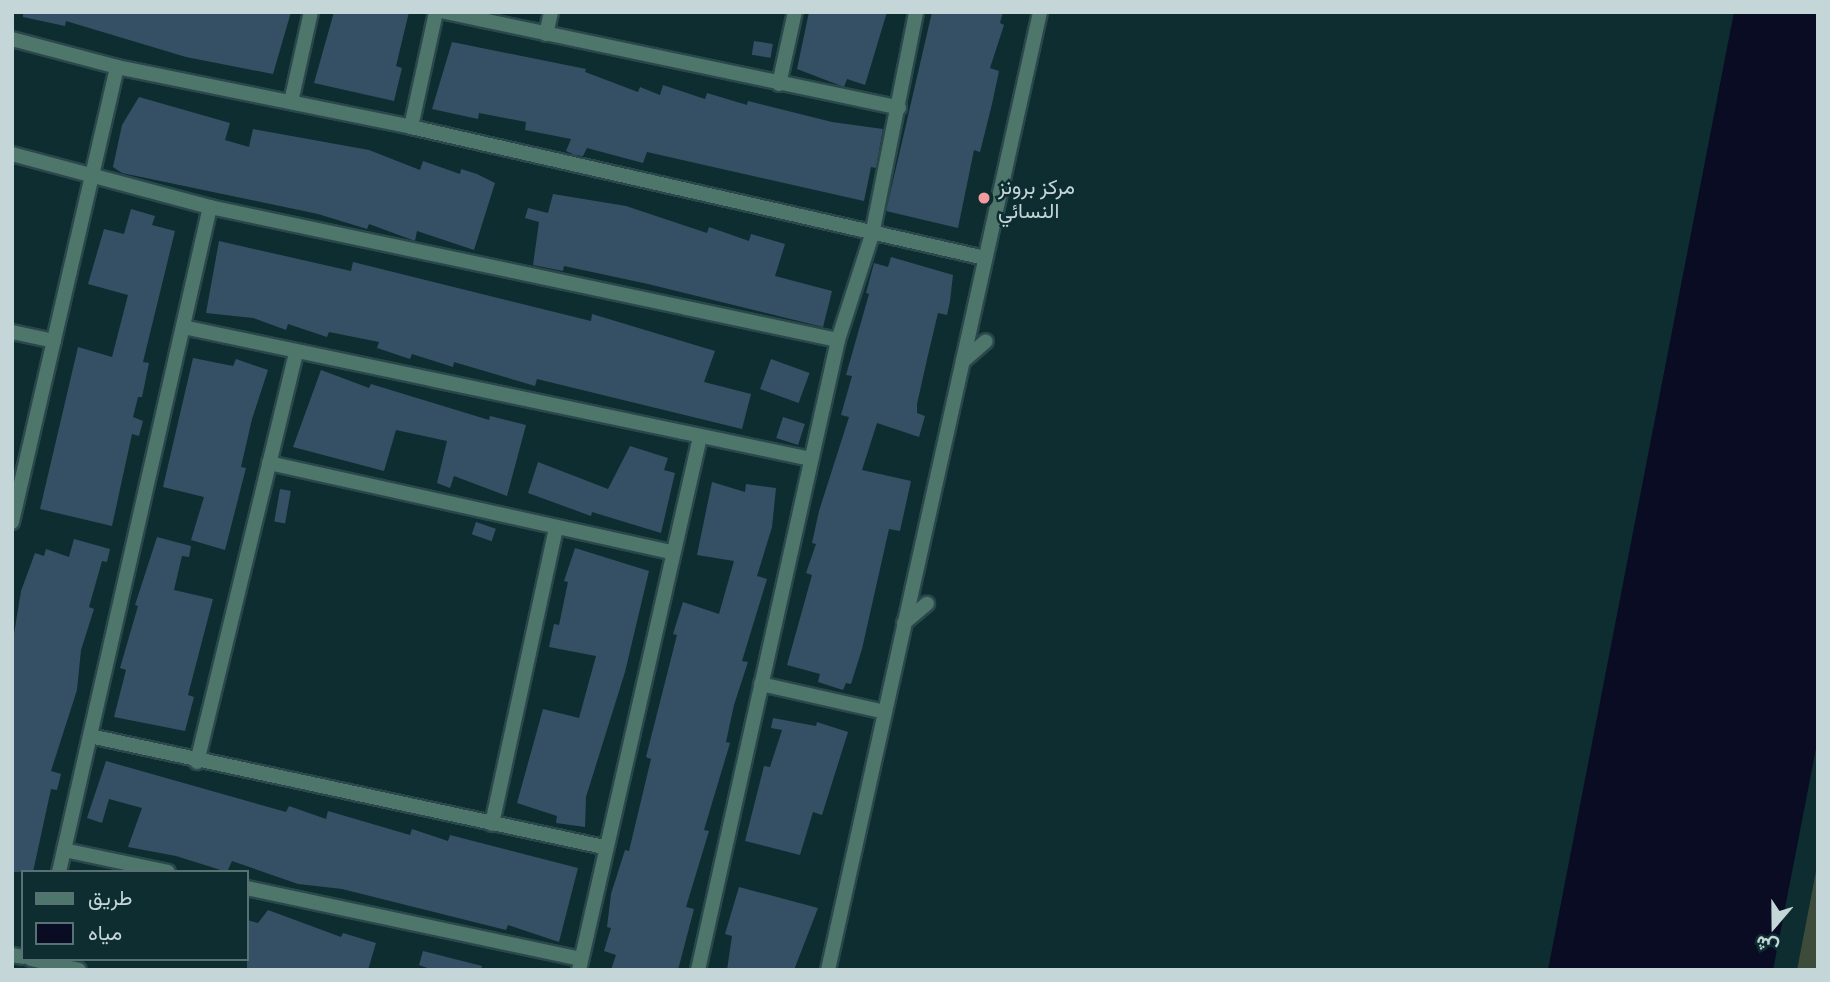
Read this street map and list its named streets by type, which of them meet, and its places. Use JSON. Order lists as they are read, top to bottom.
{
  "places": ["مركز برونز النسائي"],
  "legend": ["طريق", "مياه"],
  "north": "bottom"
}
